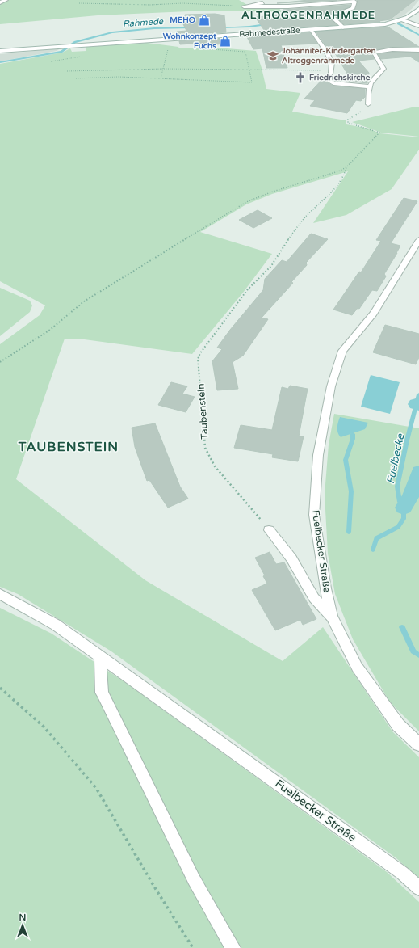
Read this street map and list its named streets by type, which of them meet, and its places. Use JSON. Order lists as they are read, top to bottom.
{
  "streets": {
    "street": ["Rahmedestraße", "Fuelbecker Straße"],
    "path": ["Taubenstein"]
  },
  "districts": ["ALTROGGENRAHMEDE", "TAUBENSTEIN"],
  "water": ["Rahmede", "Fuelbecke"],
  "places": {
    "shop": ["MEHO", "Wohnkonzept Fuchs"],
    "school or university": ["Johanniter-Kindergarten Altroggenrahmede"],
    "church": ["Friedrichskirche"]
  },
  "north": "top"
}
